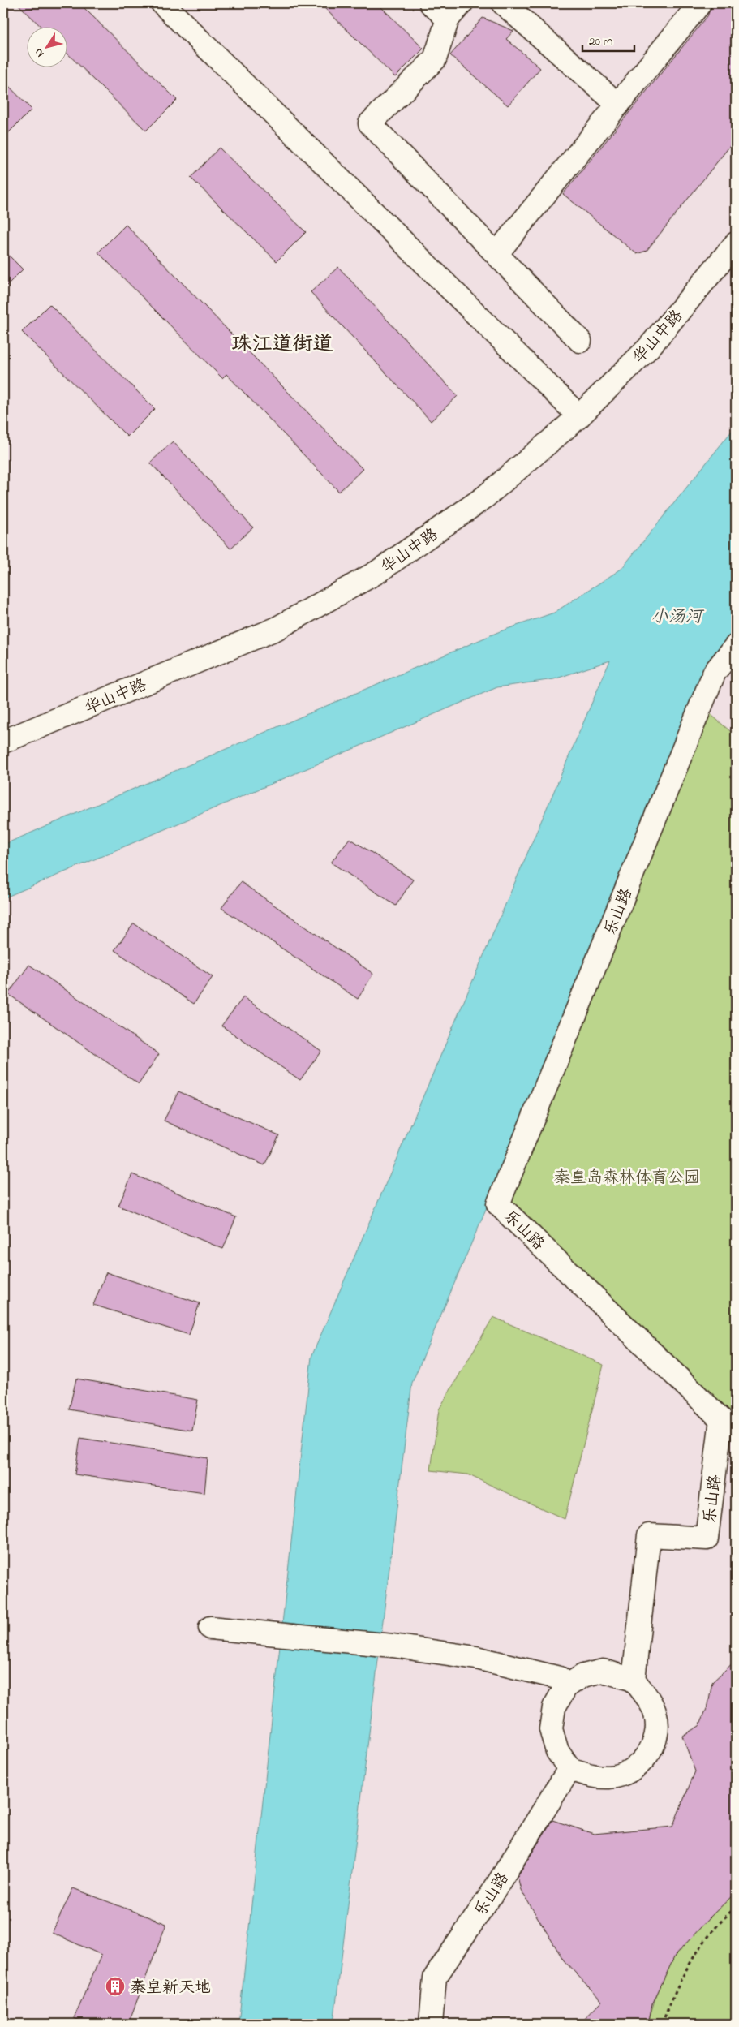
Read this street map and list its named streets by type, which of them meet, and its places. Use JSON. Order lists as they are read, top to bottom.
{
  "streets": {
    "street": ["华山中路", "乐山路"]
  },
  "districts": ["珠江道街道"],
  "water": ["小汤河"],
  "parks": ["秦皇岛森林体育公园"],
  "places": {
    "building": ["秦皇新天地"]
  },
  "scale_bar": "20 m",
  "north": "bottom left"
}
